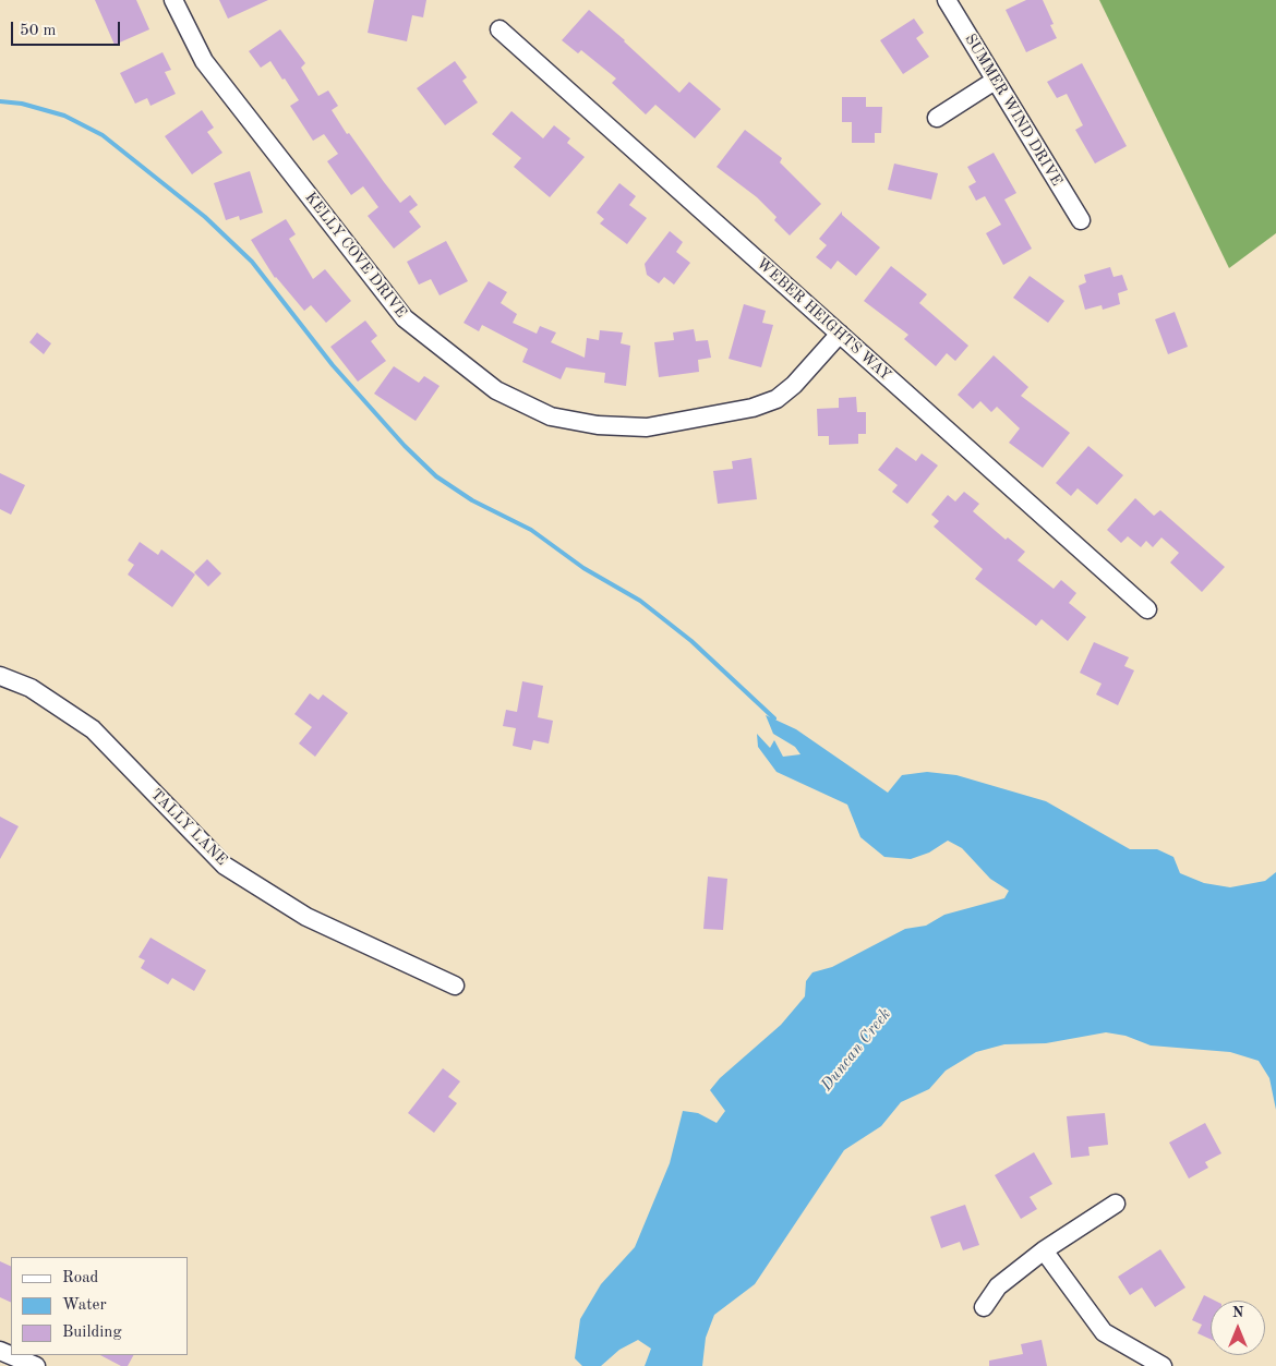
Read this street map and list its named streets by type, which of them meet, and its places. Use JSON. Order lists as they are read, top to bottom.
{
  "streets": {
    "street": [
      "SUMMER WIND DRIVE",
      "KELLY COVE DRIVE",
      "WEBER HEIGHTS WAY",
      "TALLY LANE"
    ]
  },
  "crossings": [
    ["KELLY COVE DRIVE", "WEBER HEIGHTS WAY"]
  ],
  "water": ["Duncan Creek"],
  "legend": ["Road", "Water", "Building"],
  "scale_bar": "50 m",
  "north": "top"
}
